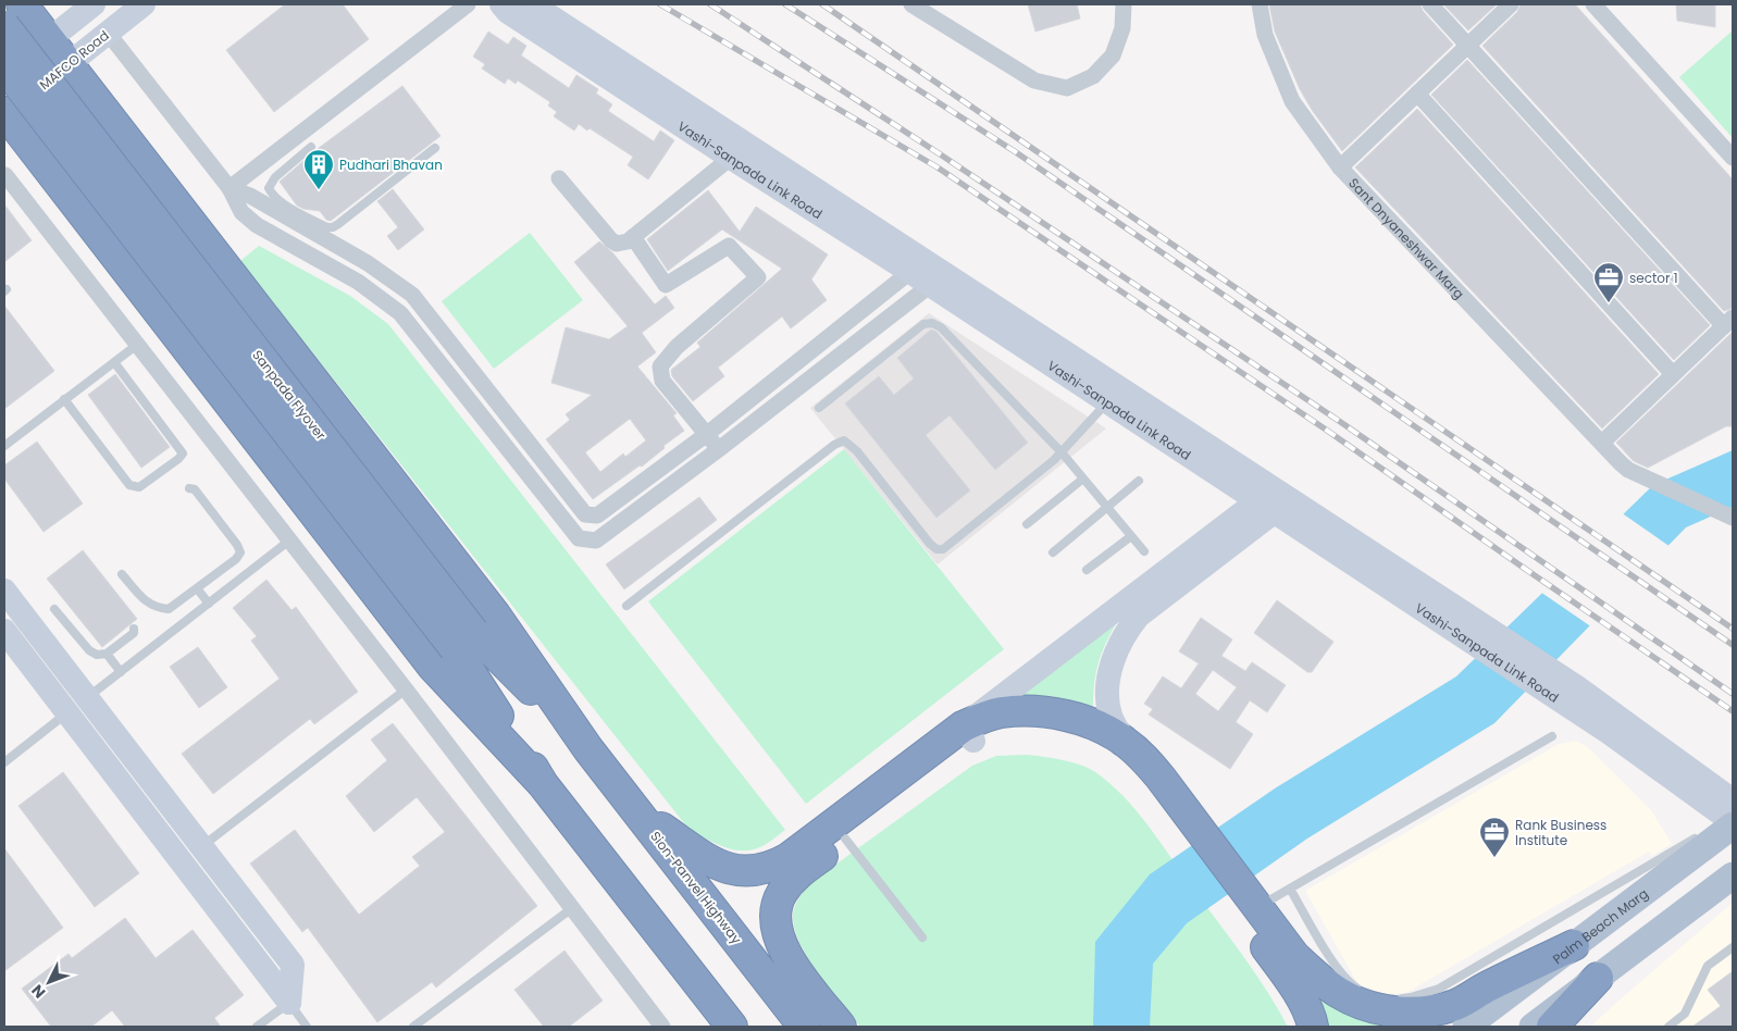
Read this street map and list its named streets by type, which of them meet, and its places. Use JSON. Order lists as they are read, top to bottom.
{
  "streets": {
    "highway": ["Sanpada Flyover", "Sion-Panvel Highway"],
    "main road": ["MAFCO Road", "Vashi-Sanpada Link Road", "Palm Beach Marg"],
    "street": ["Sant Dnyaneshwar Marg"]
  },
  "crossings": [
    ["Vashi-Sanpada Link Road", "Palm Beach Marg"],
    ["Sanpada Flyover", "Sion-Panvel Highway"]
  ],
  "places": {
    "building": ["Pudhari Bhavan"],
    "office": ["sector 1", "Rank Business Institute"]
  },
  "north": "bottom left"
}
